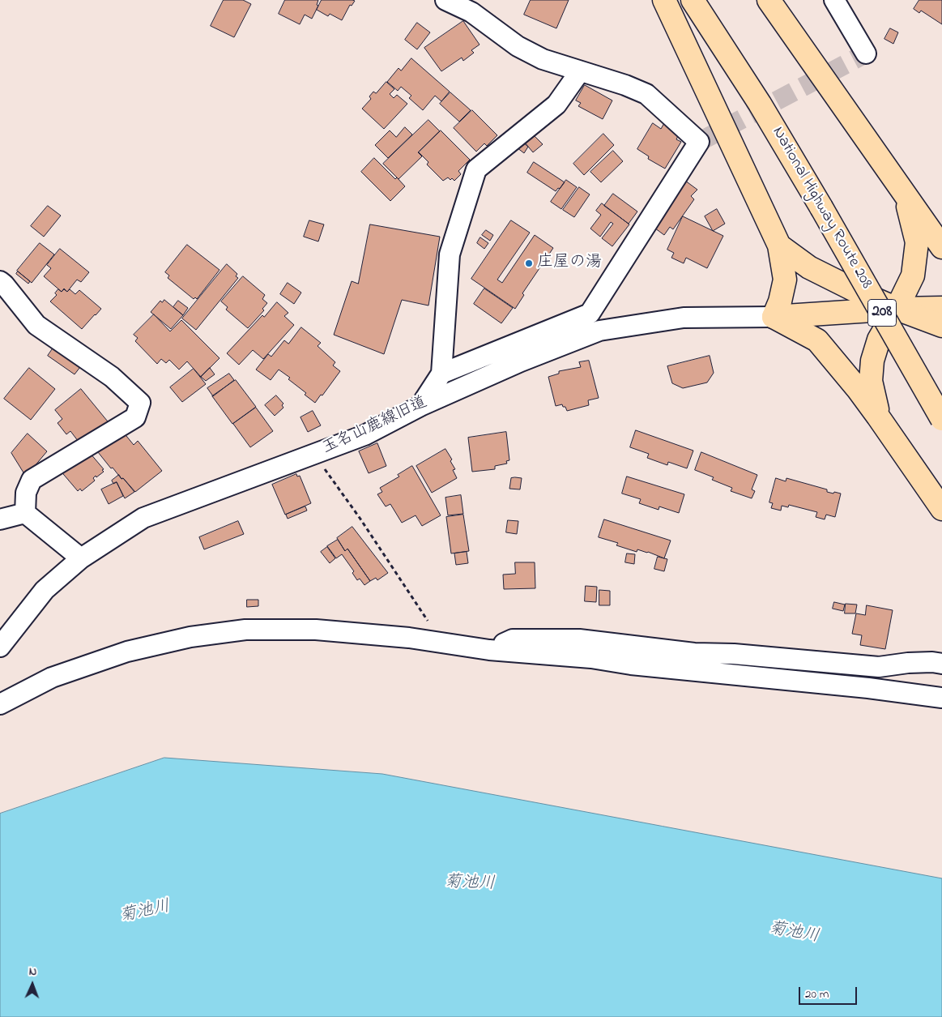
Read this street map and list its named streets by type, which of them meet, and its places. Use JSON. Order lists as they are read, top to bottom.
{
  "streets": {
    "main road": ["National Highway Route 208", "208"],
    "street": ["玉名山鹿線旧道"]
  },
  "water": ["菊池川"],
  "places": ["庄屋の湯"],
  "scale_bar": "20 m",
  "north": "top"
}
